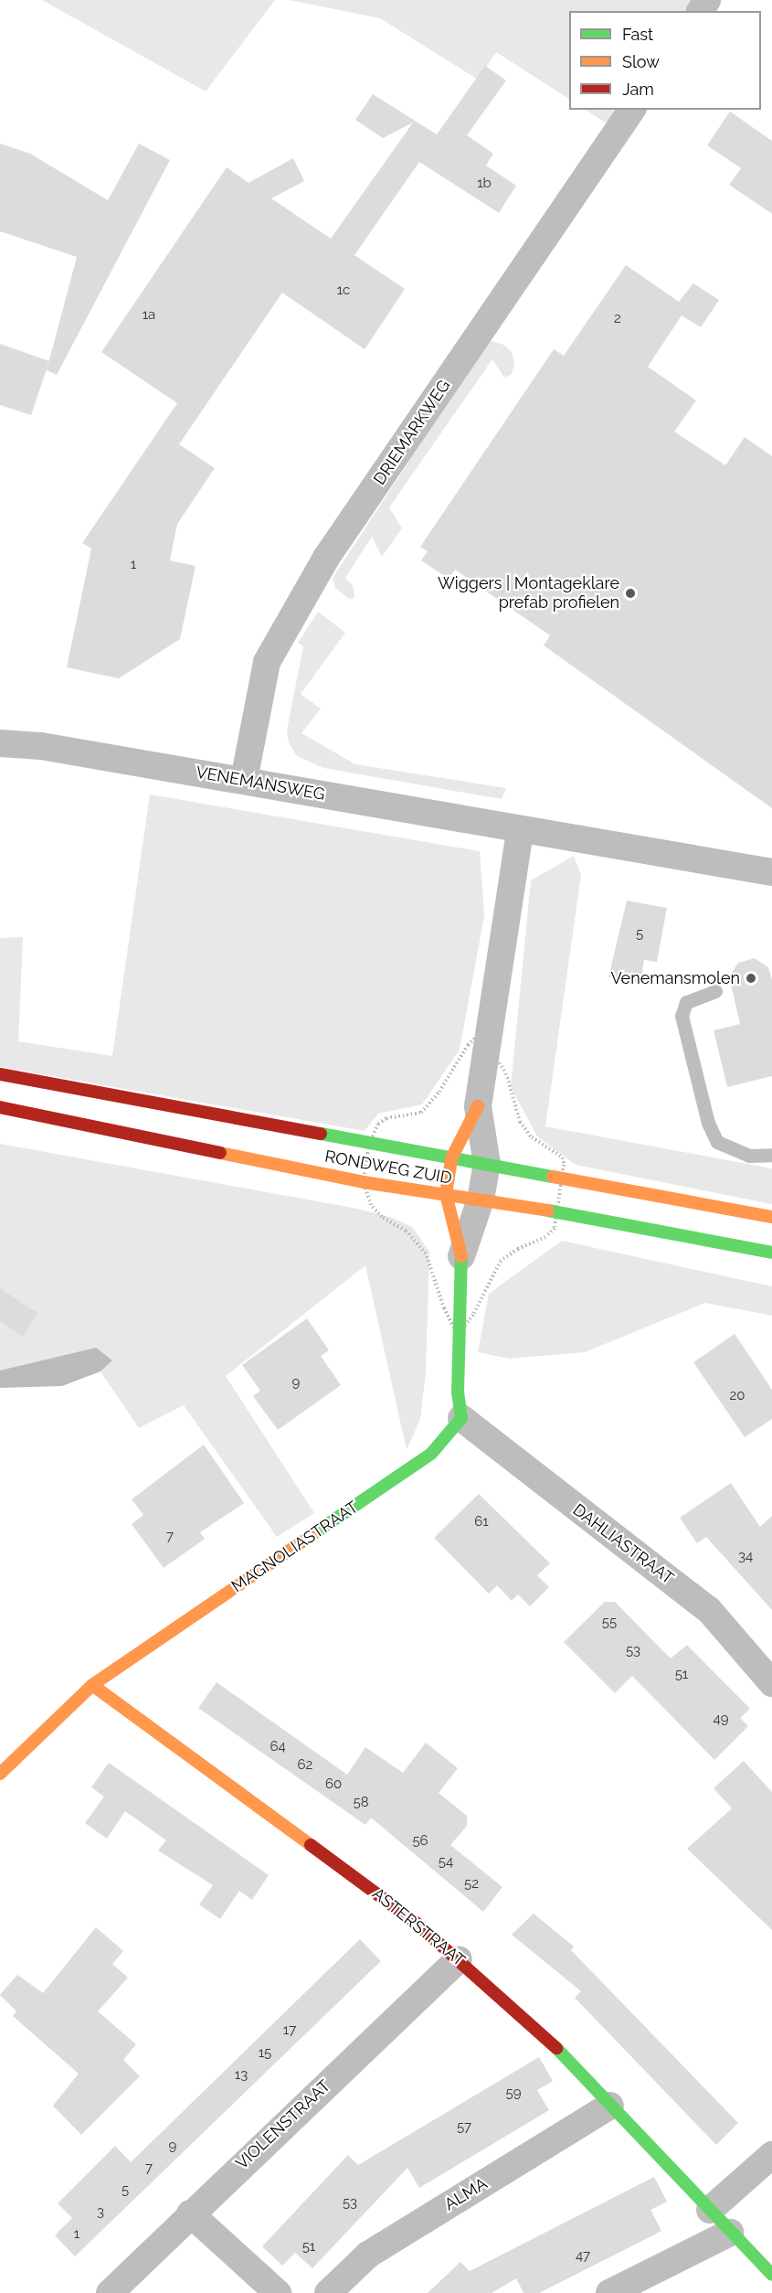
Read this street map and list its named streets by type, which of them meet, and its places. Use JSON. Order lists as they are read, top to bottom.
{
  "streets": {
    "street": [
      "DRIEMARKWEG",
      "VENEMANSWEG",
      "RONDWEG ZUID",
      "DAHLIASTRAAT",
      "MAGNOLIASTRAAT",
      "ASTERSTRAAT",
      "VIOLENSTRAAT",
      "ALMA"
    ]
  },
  "crossings": [
    ["DRIEMARKWEG", "VENEMANSWEG"],
    ["DAHLIASTRAAT", "MAGNOLIASTRAAT"],
    ["MAGNOLIASTRAAT", "ASTERSTRAAT"],
    ["ASTERSTRAAT", "VIOLENSTRAAT"],
    ["ASTERSTRAAT", "ALMA"]
  ],
  "places": ["Wiggers | Montageklare prefab profielen", "Venemansmolen"],
  "house_numbers": [
    "1b",
    "1c",
    "1a",
    "2",
    "1",
    "5",
    "9",
    "20",
    "61",
    "7",
    "34",
    "55",
    "53",
    "51",
    "49",
    "64",
    "62",
    "60",
    "58",
    "56",
    "54",
    "52",
    "17",
    "15",
    "13",
    "59",
    "57",
    "9",
    "7",
    "5",
    "53",
    "3",
    "1",
    "51",
    "47"
  ],
  "legend": ["Fast", "Slow", "Jam"]
}
